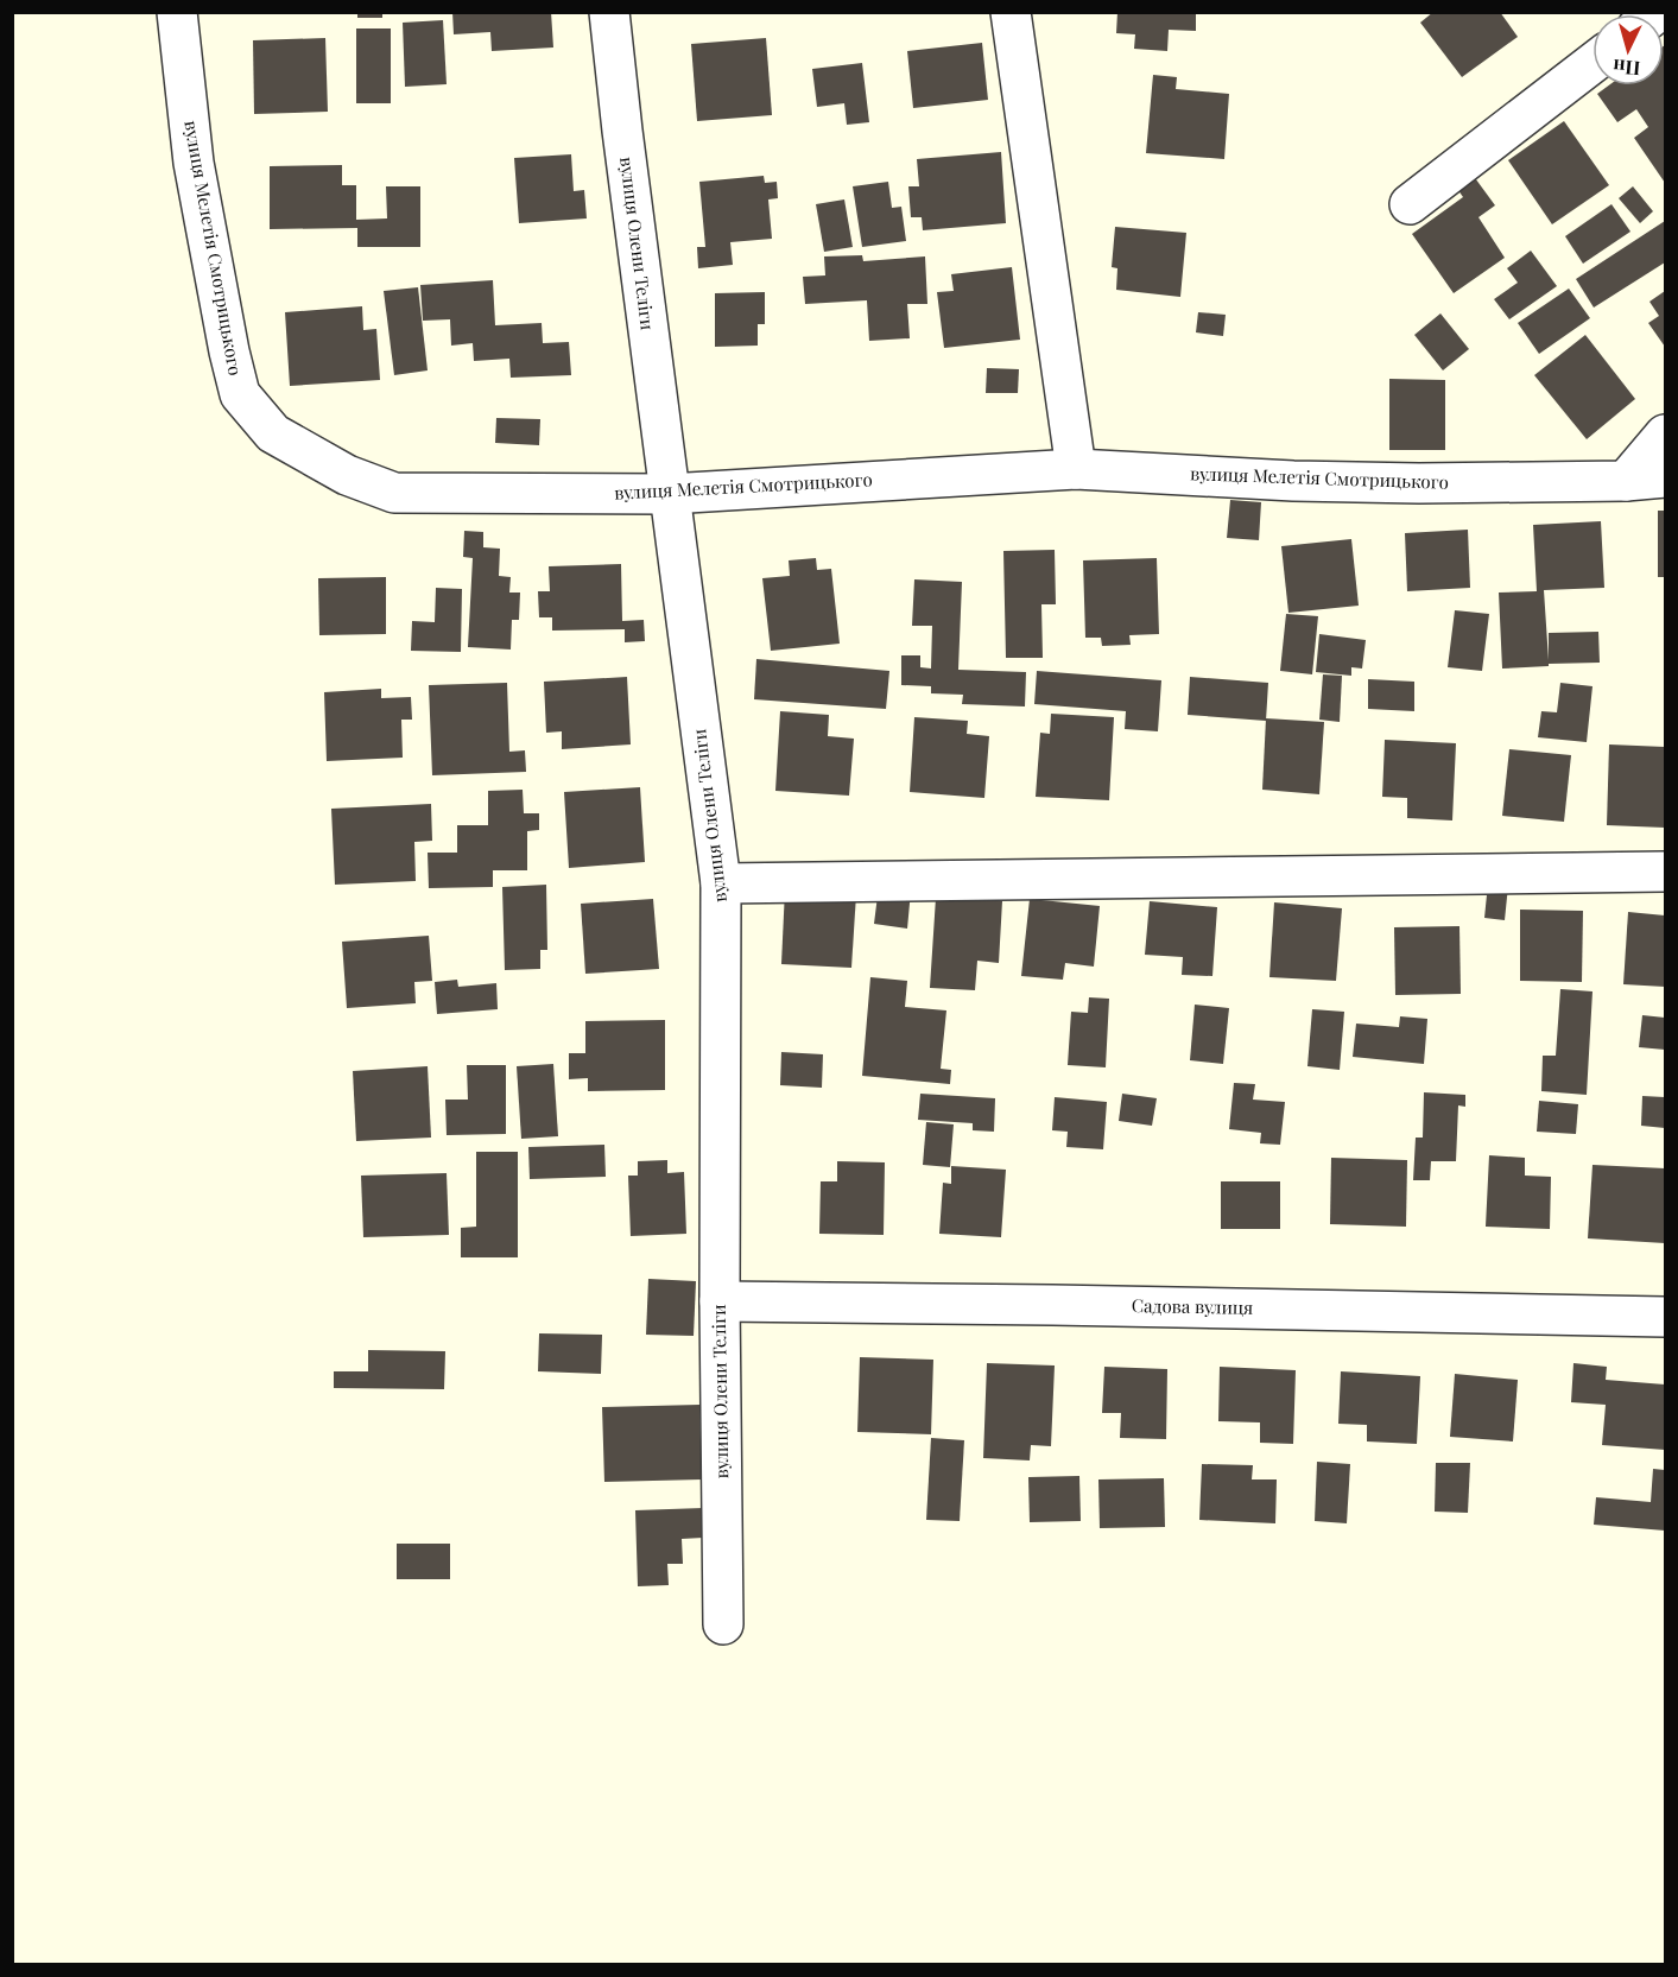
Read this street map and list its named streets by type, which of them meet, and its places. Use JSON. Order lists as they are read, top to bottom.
{
  "streets": {
    "street": ["вулиця Олени Теліги", "вулиця Мелетія Смотрицького", "Садова вулиця"]
  },
  "crossings": [
    ["вулиця Олени Теліги", "вулиця Мелетія Смотрицького"],
    ["вулиця Олени Теліги", "Садова вулиця"]
  ],
  "north": "bottom"
}
